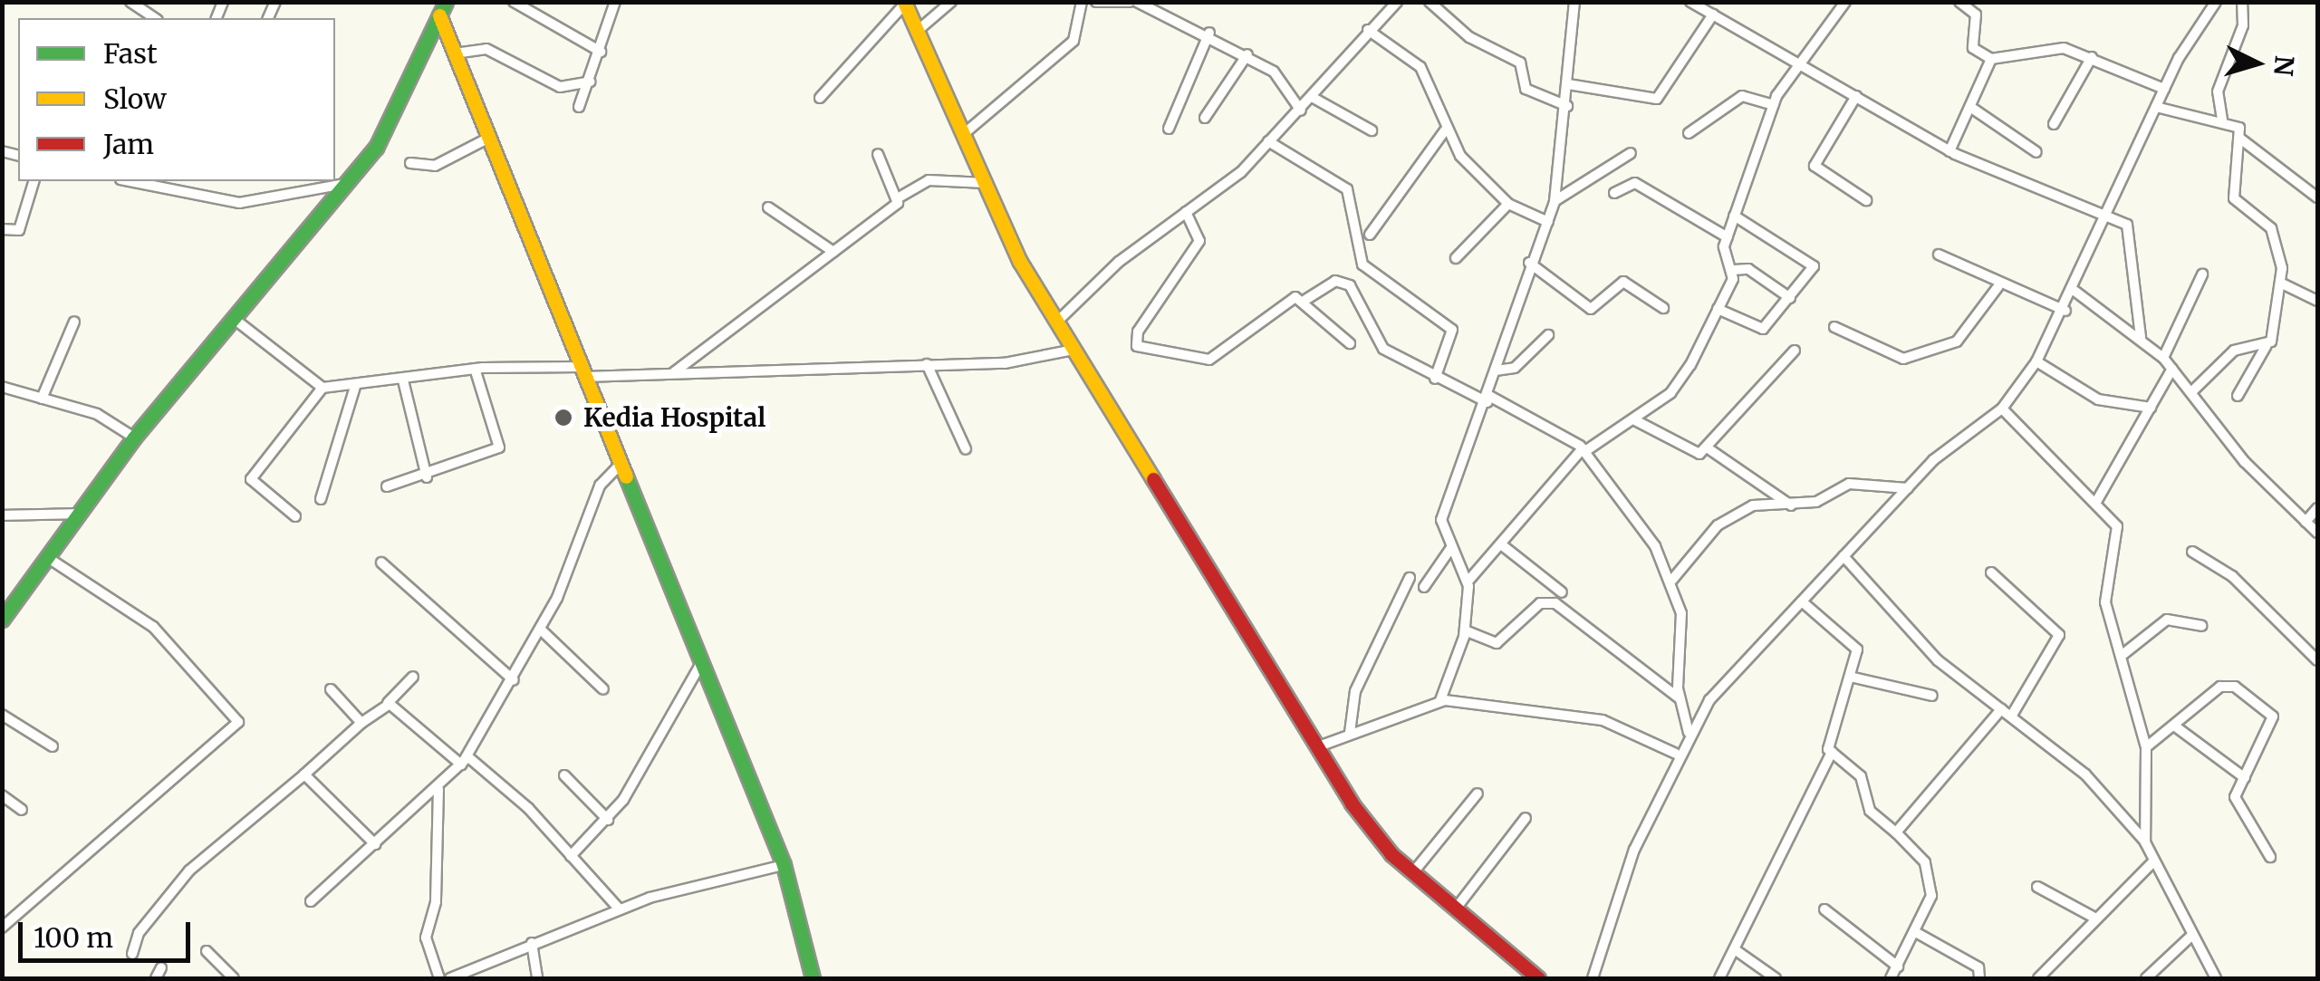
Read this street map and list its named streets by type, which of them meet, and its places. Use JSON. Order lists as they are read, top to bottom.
{
  "places": ["Kedia Hospital"],
  "legend": ["Fast", "Slow", "Jam"],
  "scale_bar": "100 m",
  "north": "right"
}
